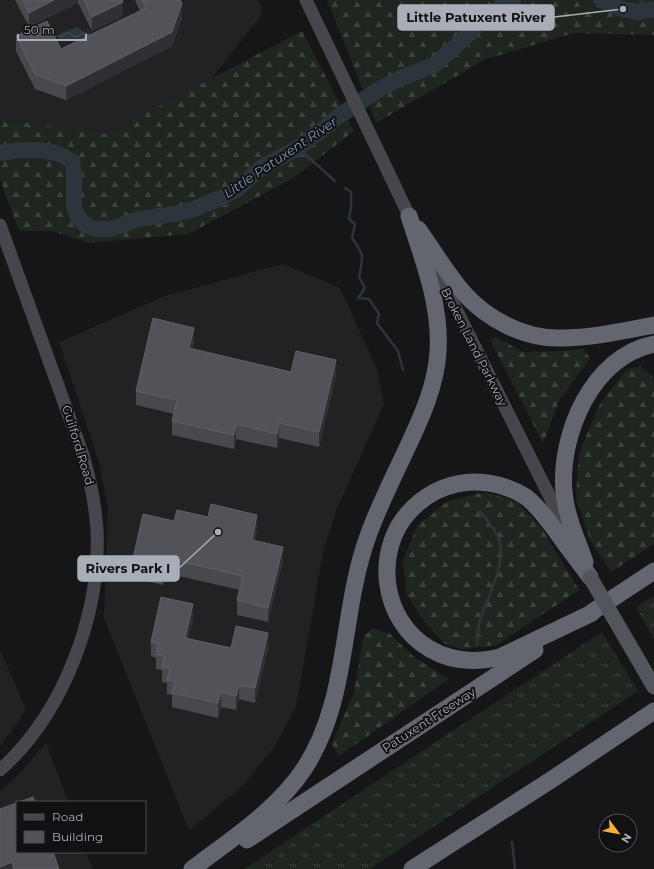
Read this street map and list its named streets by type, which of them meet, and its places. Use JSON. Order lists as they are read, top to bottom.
{
  "streets": {
    "highway": ["Patuxent Freeway"],
    "main road": ["Broken Land Parkway"],
    "street": ["Guilford Road"]
  },
  "water": ["Little Patuxent River"],
  "places": ["Little Patuxent River", "Rivers Park I"],
  "legend": ["Road", "Building"],
  "scale_bar": "50 m",
  "north": "bottom right"
}
